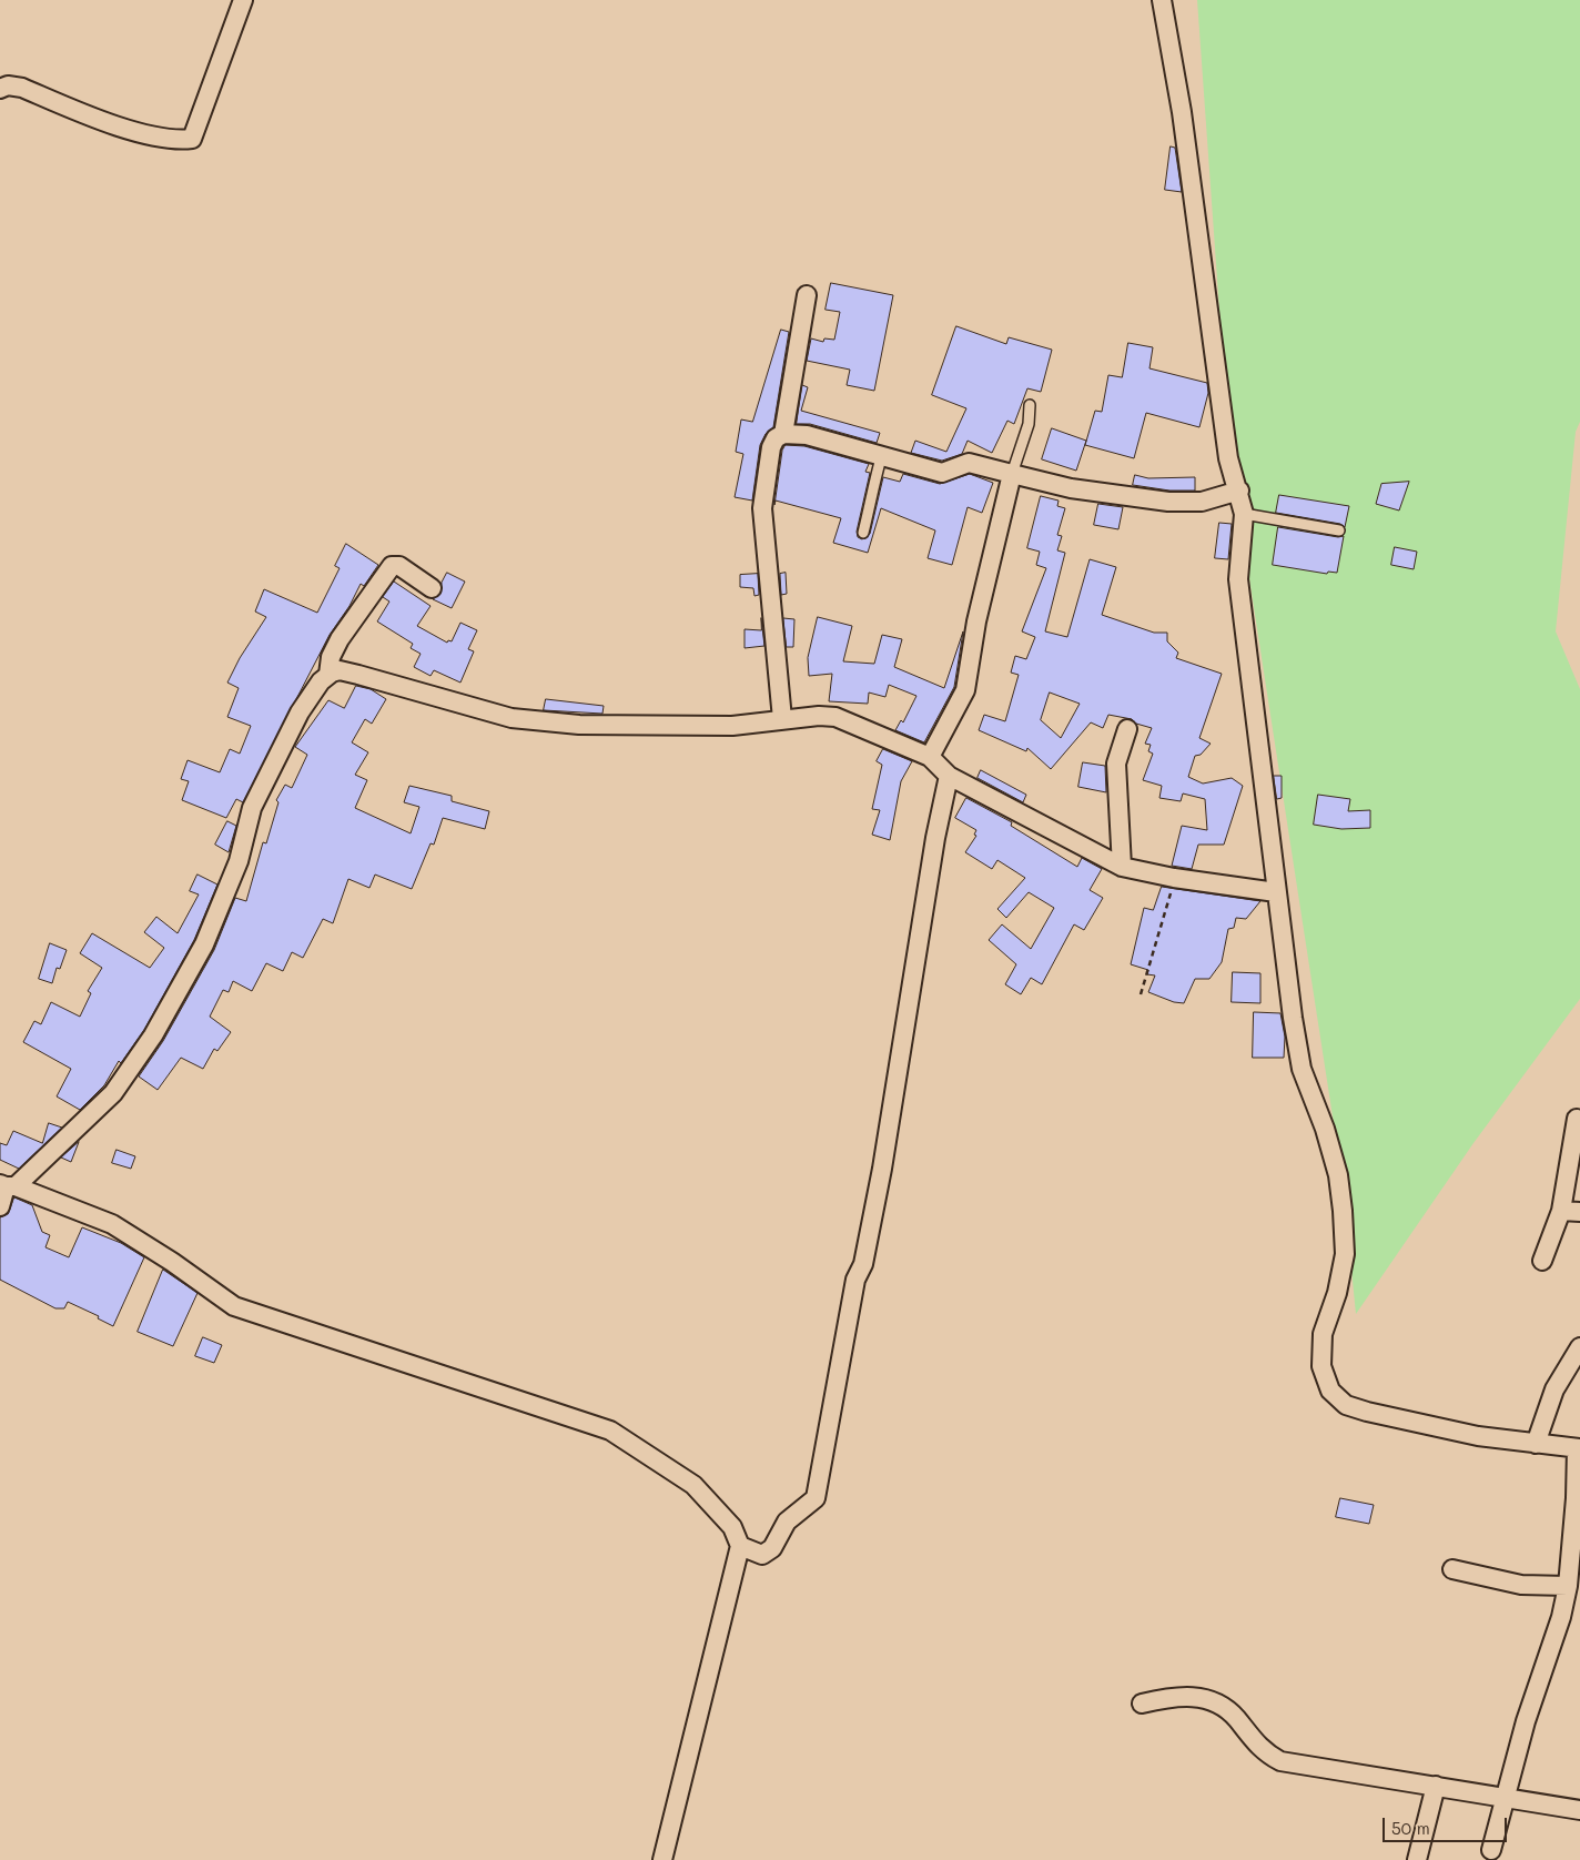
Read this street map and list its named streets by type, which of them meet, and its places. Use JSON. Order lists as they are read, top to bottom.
{
  "scale_bar": "50 m"
}
